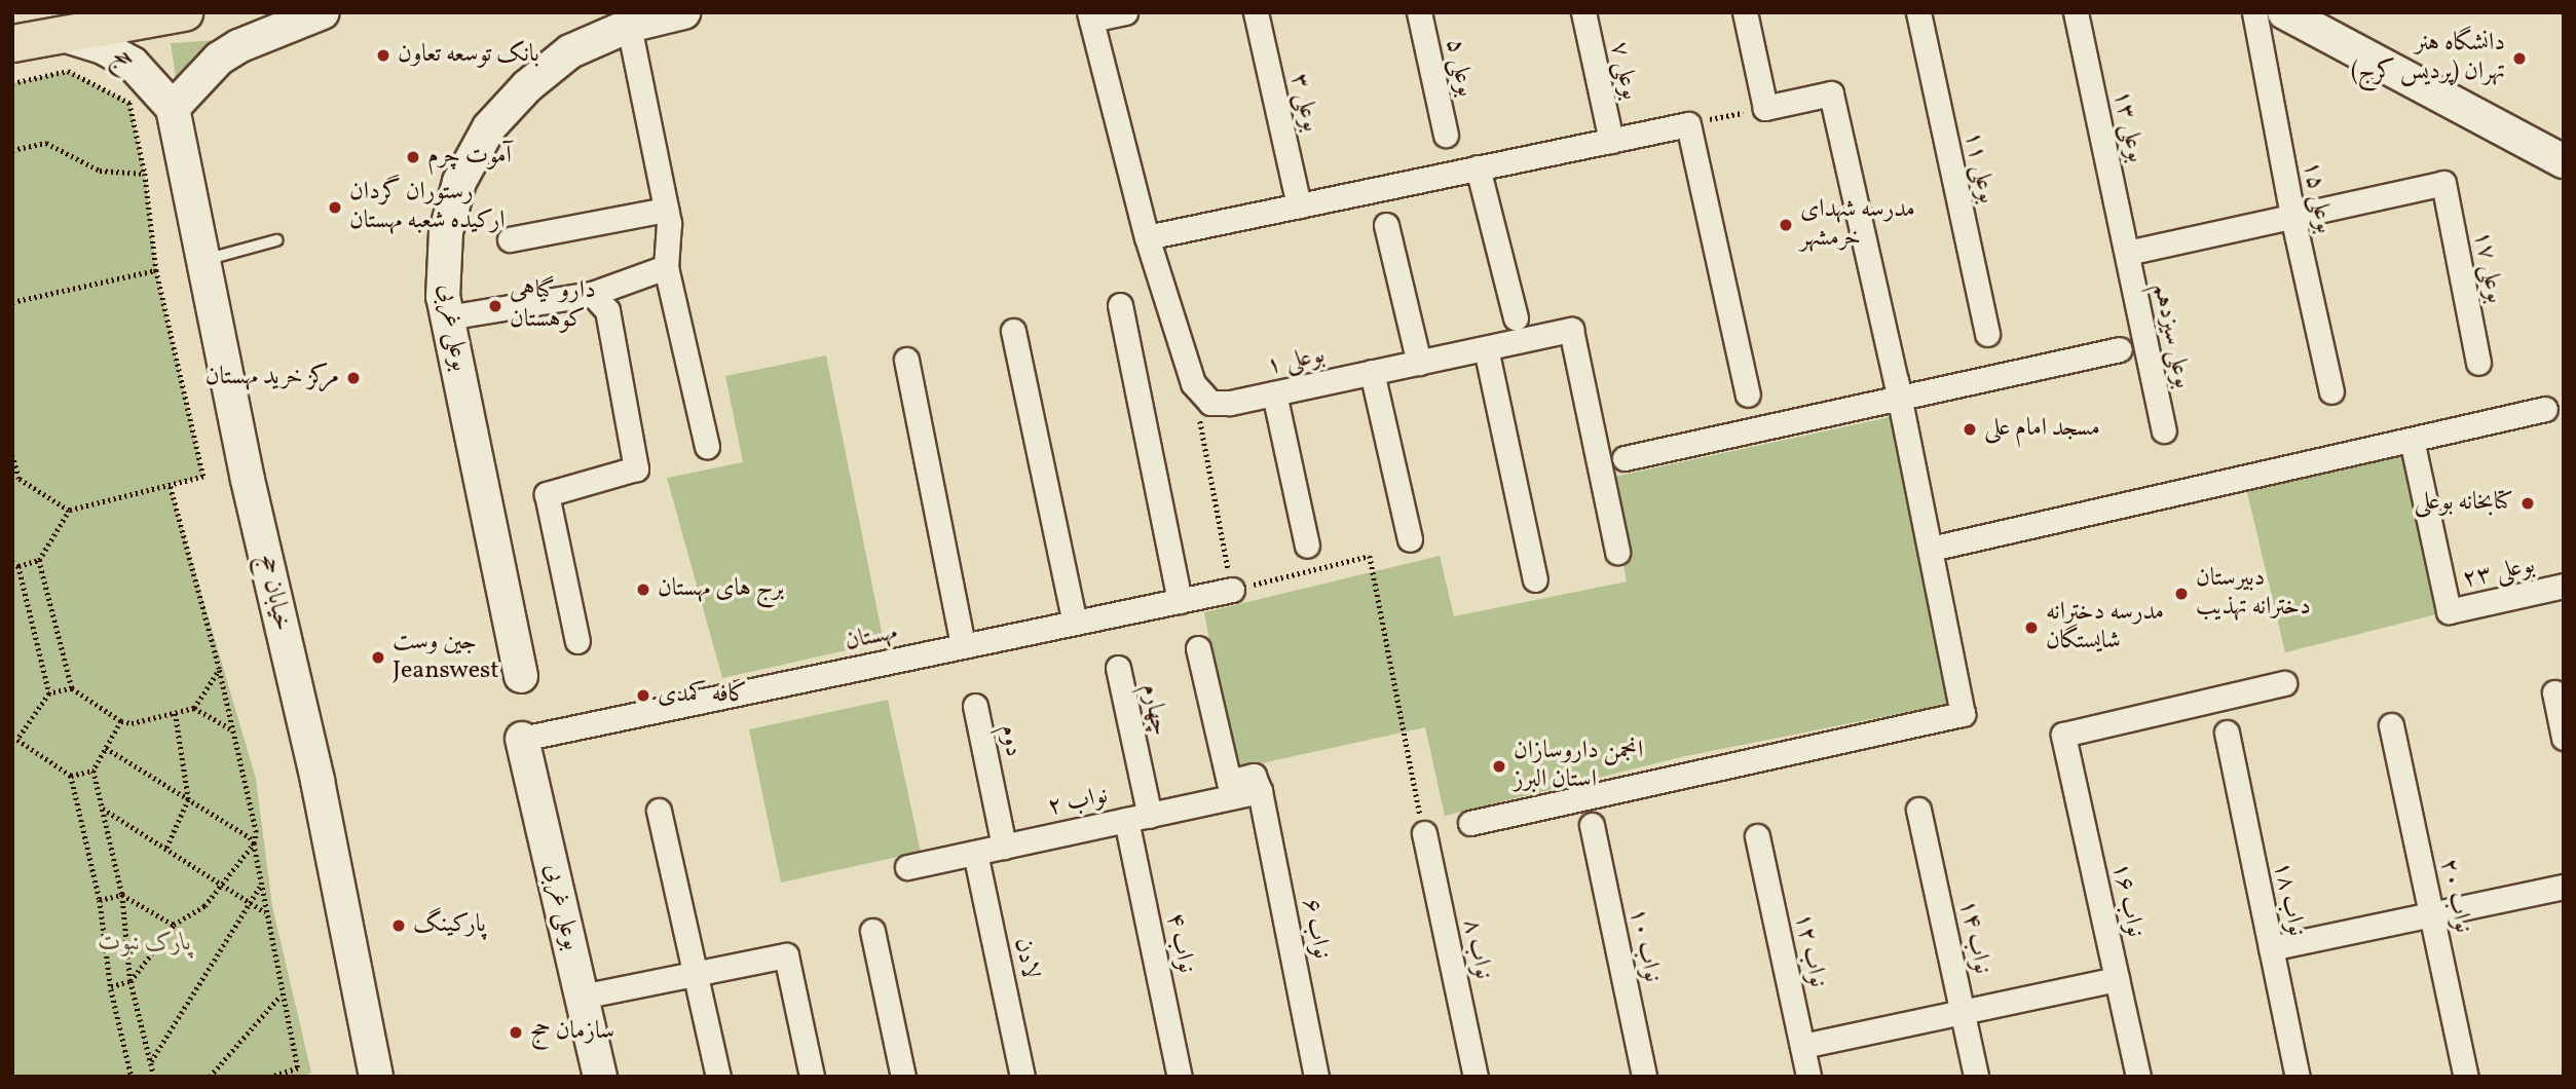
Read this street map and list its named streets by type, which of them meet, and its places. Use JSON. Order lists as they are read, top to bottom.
{
  "streets": {
    "street": [
      "حج",
      "بوعلی ۵",
      "بوعلی ۷",
      "بوعلی ۳",
      "بوعلی ۱۳",
      "بوعلی ۱۱",
      "بوعلی ۱۵",
      "بوعلی ۱۷",
      "بوعلی غربی",
      "بوعلی سیزدهم",
      "بوعلی ۱",
      "بوعلی ۲۳",
      "خیابان حج",
      "مهستان",
      "چهارم",
      "دوم",
      "نواب ۲",
      "نواب ۲۰",
      "نواب ۱۸",
      "نواب ۱۶",
      "نواب ۶",
      "نواب ۱۴",
      "نواب ۴",
      "نواب ۱۰",
      "نواب ۸",
      "نواب ۱۲",
      "لادن"
    ]
  },
  "crossings": [
    ["حج", "خیابان حج"],
    ["بوعلی ۱۳", "بوعلی سیزدهم"],
    ["بوعلی ۱۵", "بوعلی ۱۷"],
    ["بوعلی غربی", "مهستان"],
    ["چهارم", "نواب ۲"],
    ["دوم", "نواب ۲"],
    ["نواب ۲", "نواب ۶"],
    ["نواب ۲", "نواب ۴"],
    ["نواب ۲", "لادن"]
  ],
  "parks": ["پارک نبوت"],
  "places": [
    "بانک توسعه تعاون",
    "دانشگاه هنر تهران (پردیس کرج)",
    "آموت چرم",
    "رستوران گردان ارکیده شعبه مهستان",
    "مدرسه شهدای خرمشهر",
    "دارو گیاهی کوهستان",
    "مرکز خرید مهستان",
    "مسجد امام علی",
    "کتابخانه بوعلی",
    "برج های مهستان",
    "دبیرستان دخترانه تهذیب",
    "مدرسه دخترانه شایستگان",
    "جین وست Jeanswest",
    "کافه کمدی",
    "انجمن داروسازان استان البرز",
    "پارکینگ",
    "سازمان حج"
  ]
}
